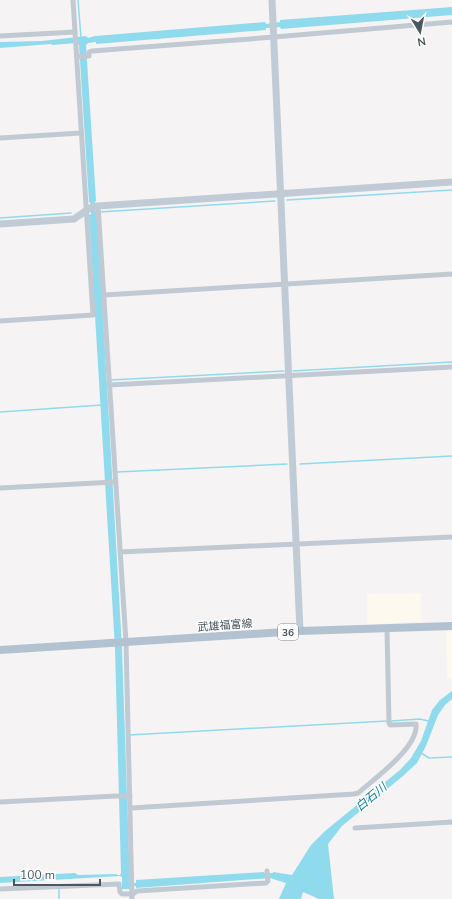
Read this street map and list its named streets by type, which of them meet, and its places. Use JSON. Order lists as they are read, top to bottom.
{
  "streets": {
    "main road": ["武雄福富線", "36"]
  },
  "water": ["白石川"],
  "scale_bar": "100 m",
  "north": "bottom"
}
